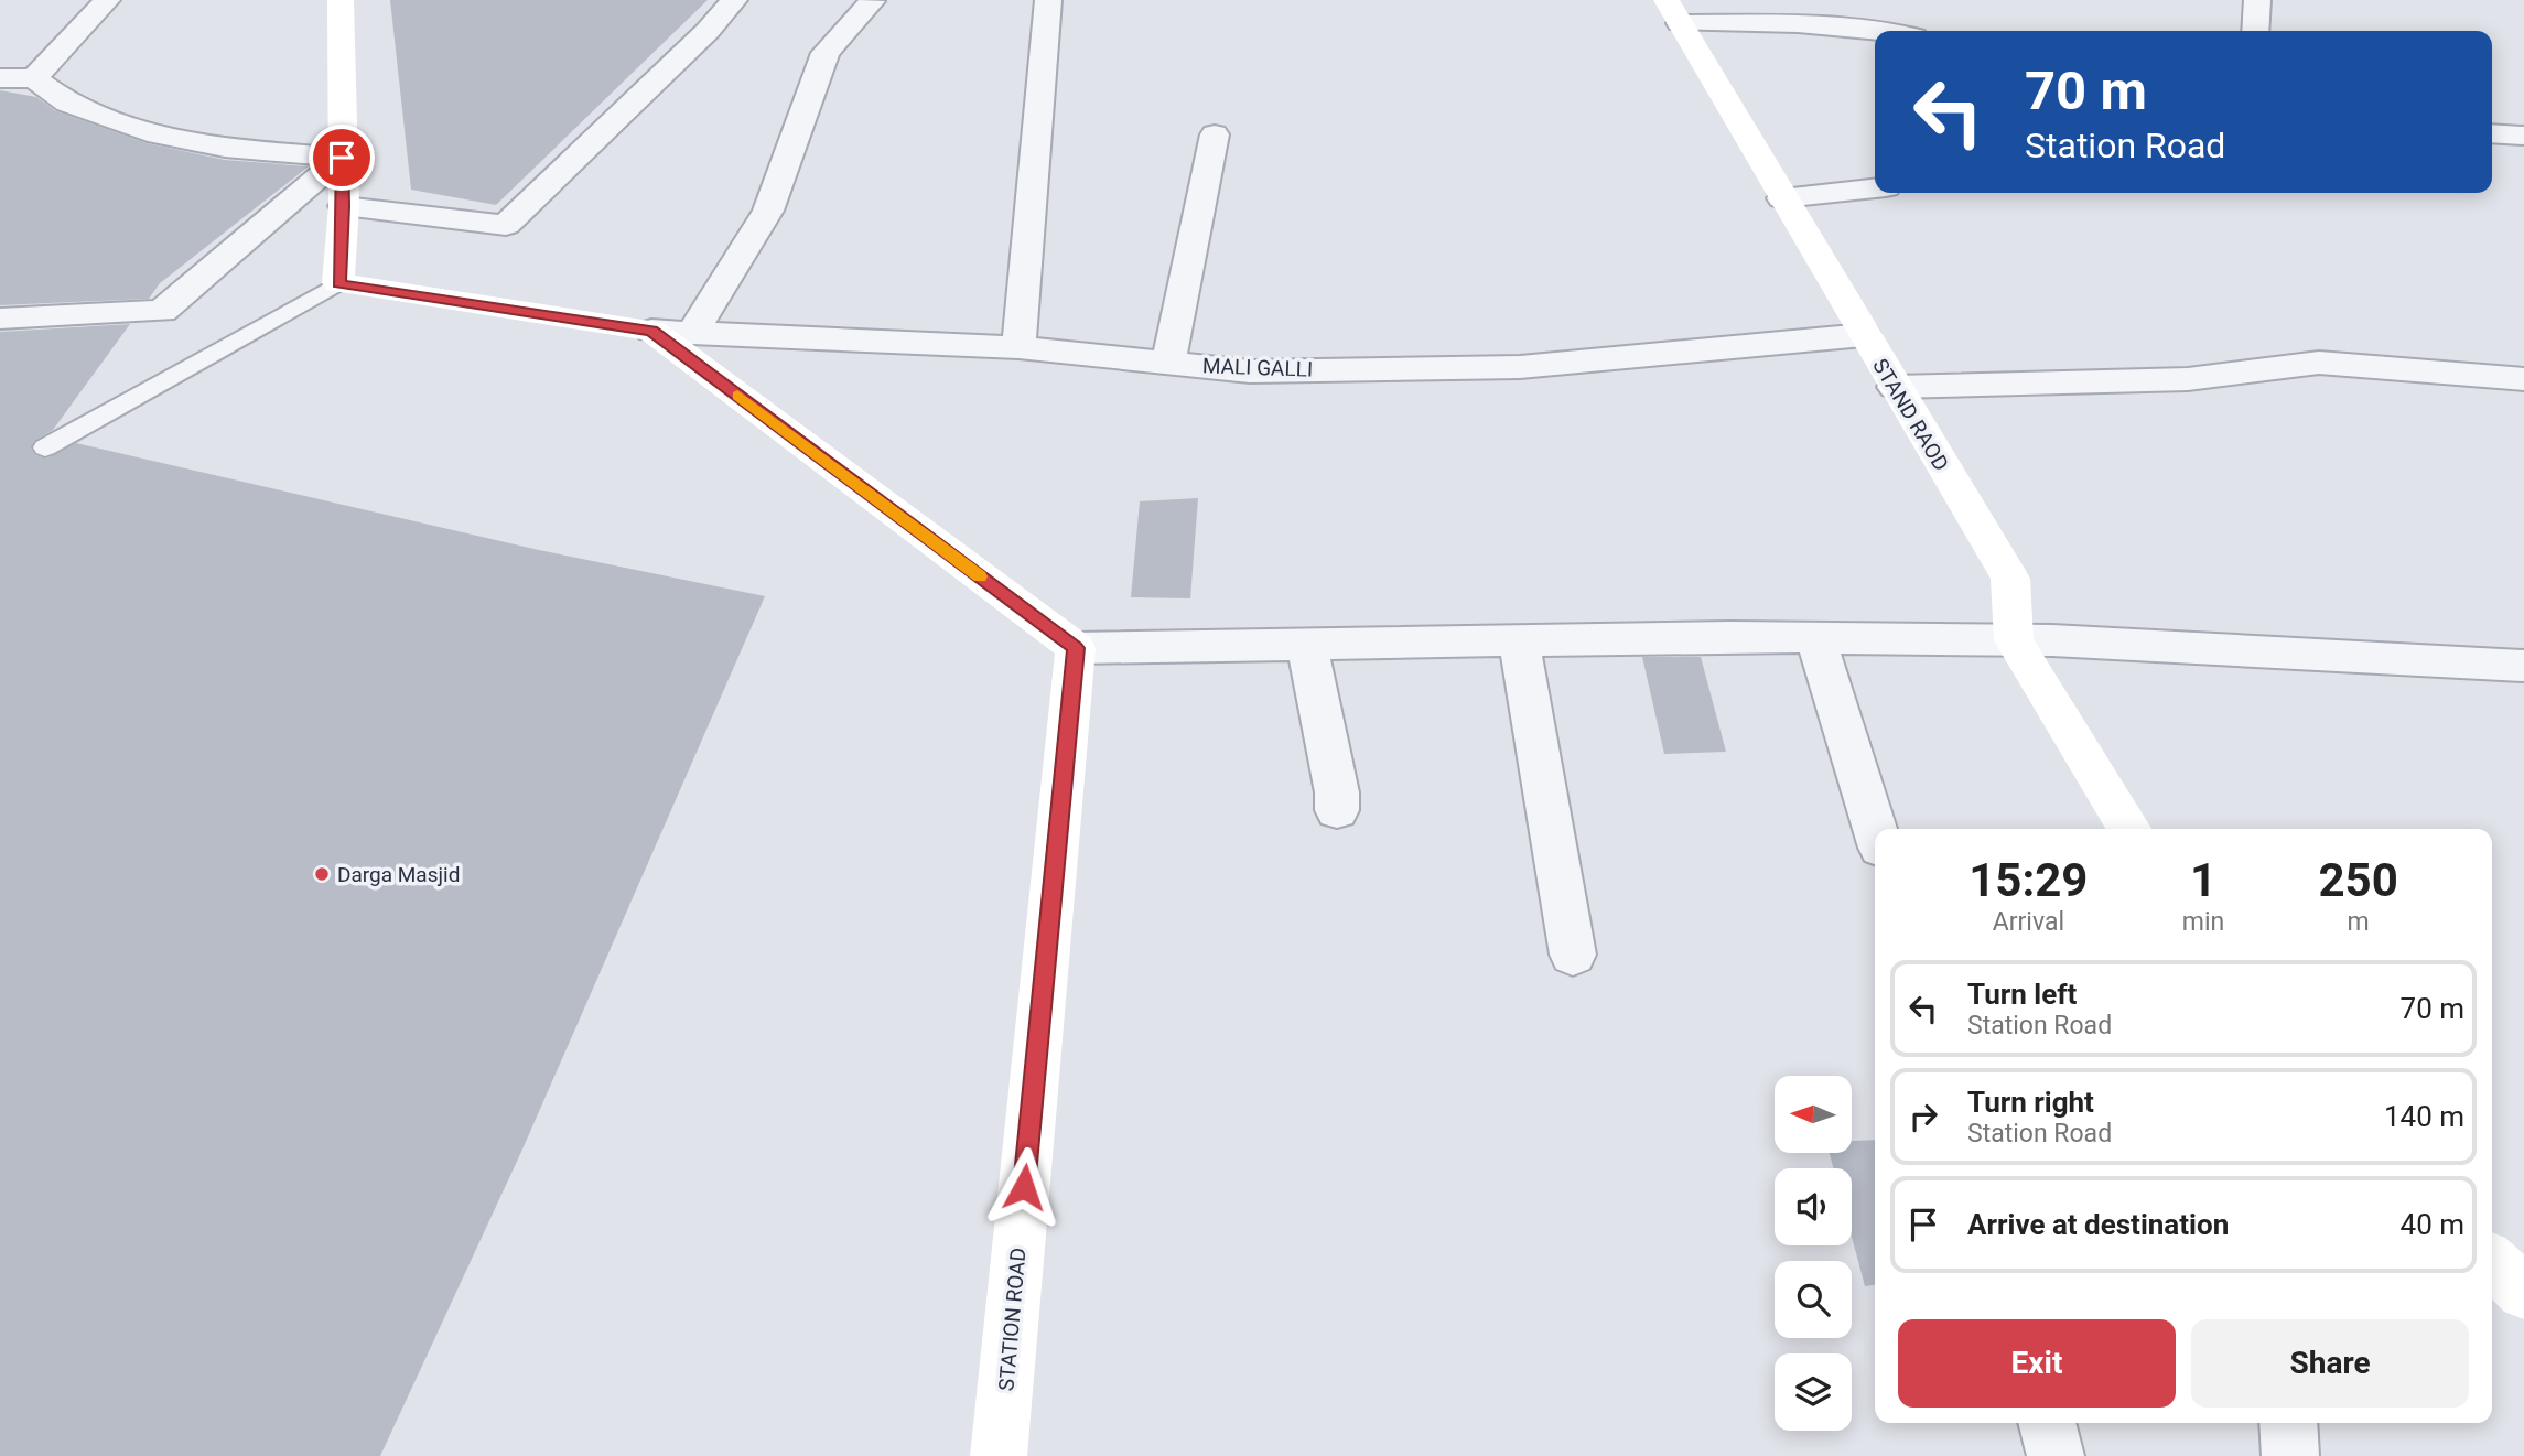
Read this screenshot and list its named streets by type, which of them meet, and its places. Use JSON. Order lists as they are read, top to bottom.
{
  "streets": {
    "main road": ["STAND RAOD", "STATION ROAD"],
    "street": ["MALI GALLI"]
  },
  "crossings": [
    ["MALI GALLI", "STAND RAOD"]
  ],
  "places": ["Darga Masjid"],
  "north": "left",
  "page": {
    "turn": ["70 m", "Station Road"],
    "eta": [
      "15:29",
      "Arrival",
      "1",
      "min",
      "250",
      "m"
    ],
    "list": [
      {
        "name": "Turn left",
        "note": "Station Road",
        "value": "70 m"
      },
      {
        "name": "Turn right",
        "note": "Station Road",
        "value": "140 m"
      },
      {
        "name": "Arrive at destination",
        "value": "40 m"
      }
    ],
    "buttons": ["Exit", "Share"]
  }
}
